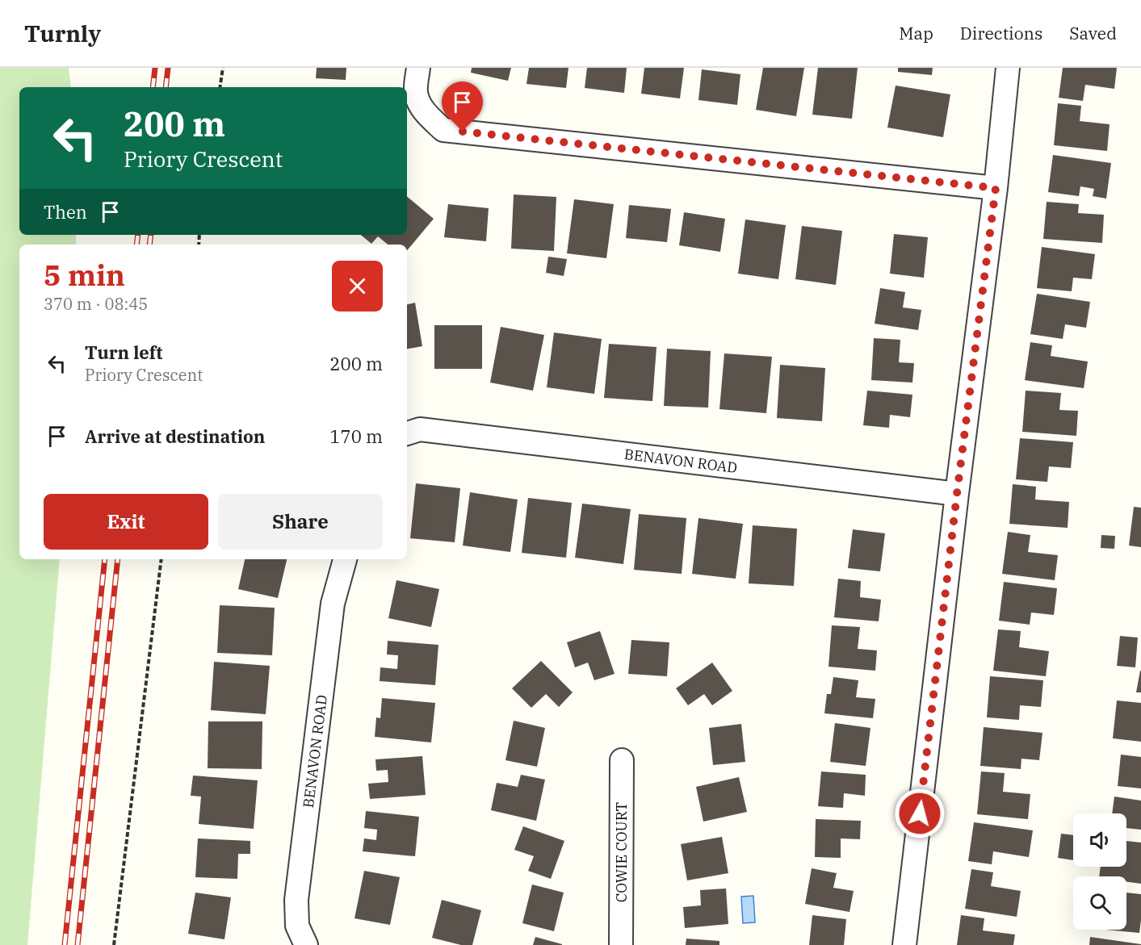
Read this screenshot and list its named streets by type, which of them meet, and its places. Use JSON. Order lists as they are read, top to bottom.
{
  "streets": {
    "street": ["BENAVON ROAD", "COWIE COURT"]
  },
  "page": {
    "header": "Turnly",
    "nav": ["Map", "Directions", "Saved"],
    "turn": ["200 m", "Priory Crescent"],
    "then": "Then",
    "heading": ["5 min", "370 m · 08:45"],
    "list": [
      {
        "name": "Turn left",
        "note": "Priory Crescent",
        "value": "200 m"
      },
      {
        "name": "Arrive at destination",
        "value": "170 m"
      }
    ],
    "buttons": ["Exit", "Share"]
  }
}
